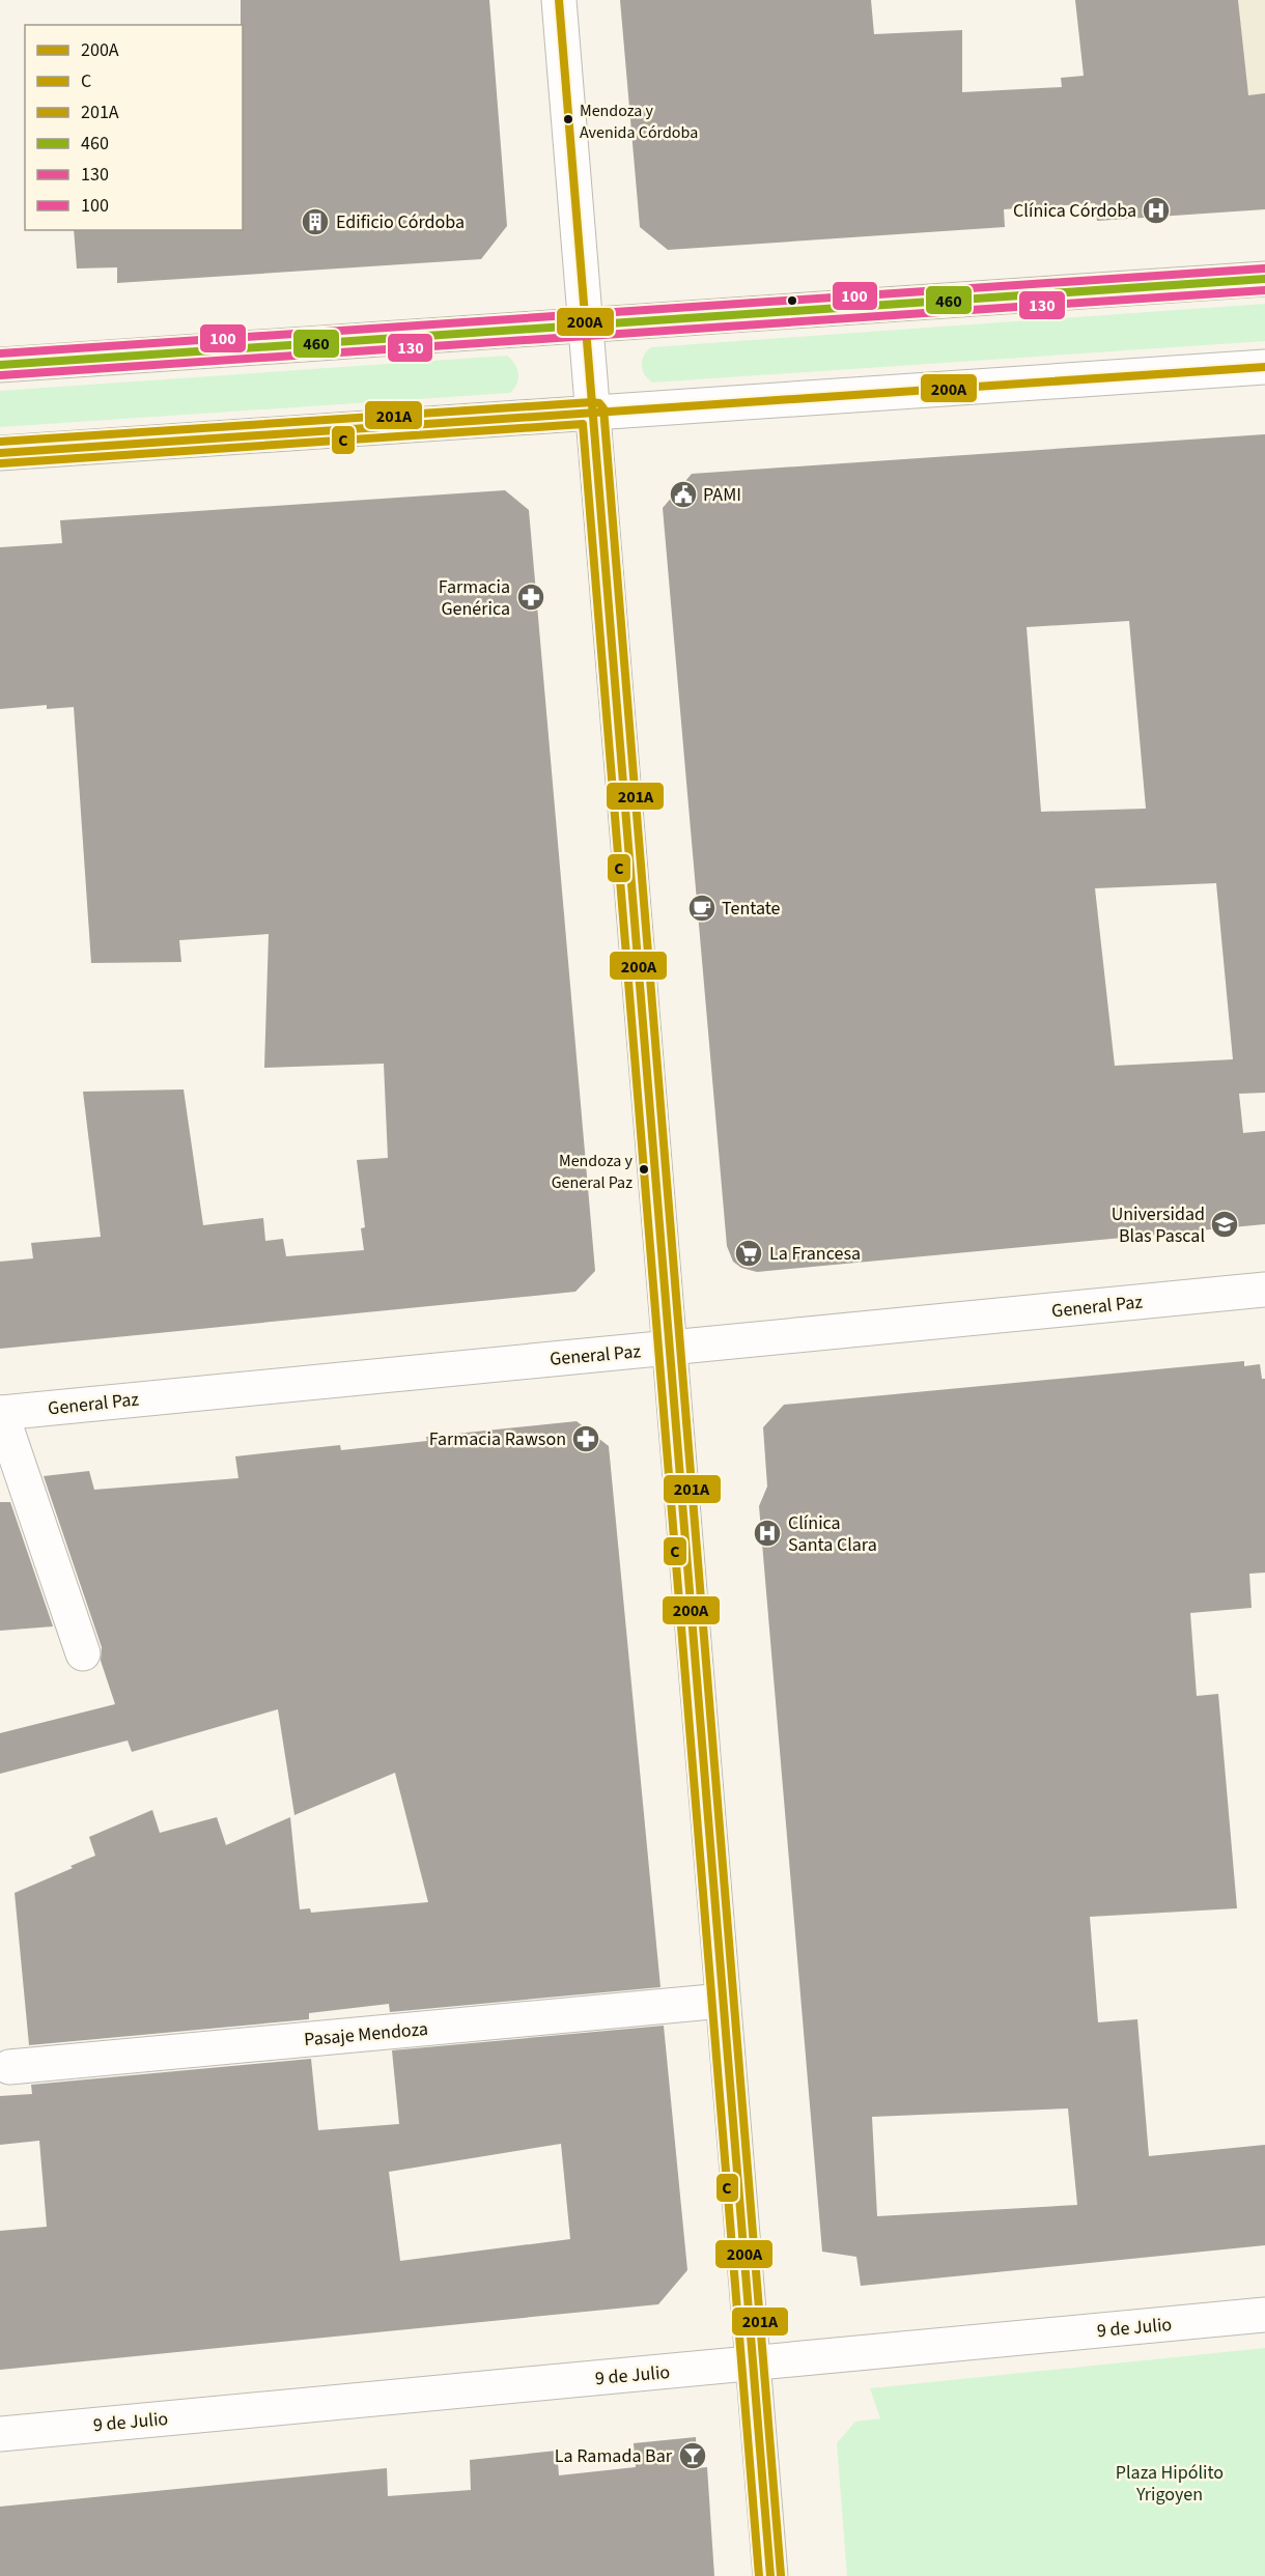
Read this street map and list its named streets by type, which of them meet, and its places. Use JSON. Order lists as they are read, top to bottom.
{
  "streets": {
    "street": ["General Paz", "Pasaje Mendoza", "9 de Julio"]
  },
  "parks": ["Plaza Hipólito Yrigoyen"],
  "places": {
    "other": ["Mendoza y Avenida Córdoba", "Mendoza y General Paz"],
    "hospital": ["Clínica Córdoba", "Clínica Santa Clara"],
    "building": ["Edificio Córdoba"],
    "public building": ["PAMI"],
    "pharmacy": ["Farmacia Genérica", "Farmacia Rawson"],
    "cafe": ["Tentate"],
    "school or university": ["Universidad Blas Pascal"],
    "supermarket": ["La Francesa"],
    "bar": ["La Ramada Bar"]
  },
  "lines": [
    "transit line 200A",
    "transit line 100",
    "transit line 460",
    "transit line 130",
    "transit line 201A",
    "transit line C"
  ],
  "legend": [
    "200A",
    "C",
    "201A",
    "460",
    "130",
    "100"
  ]
}
